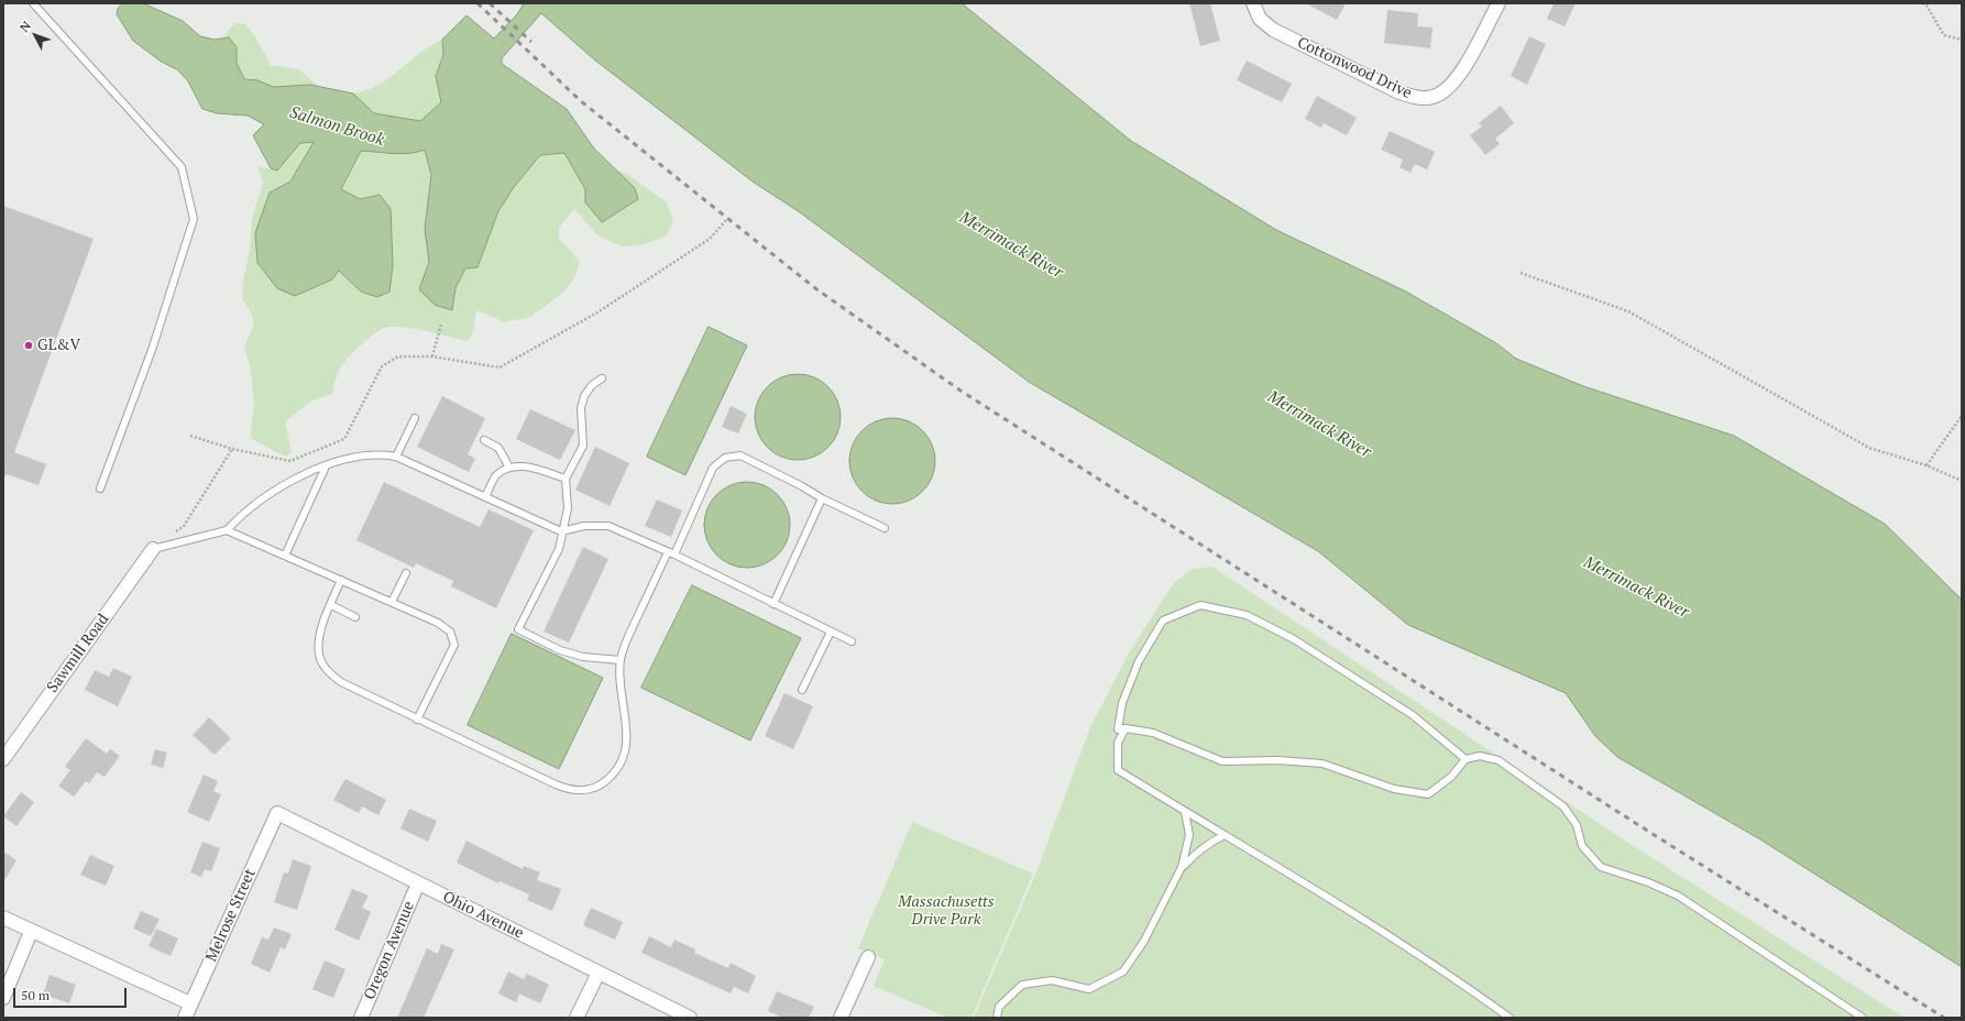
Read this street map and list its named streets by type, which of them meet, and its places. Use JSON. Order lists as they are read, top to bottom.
{
  "streets": {
    "street": [
      "Cottonwood Drive",
      "Sawmill Road",
      "Melrose Street",
      "Ohio Avenue",
      "Oregon Avenue"
    ]
  },
  "crossings": [
    ["Melrose Street", "Ohio Avenue"],
    ["Ohio Avenue", "Oregon Avenue"]
  ],
  "water": ["Salmon Brook", "Merrimack River"],
  "parks": ["Massachusetts Drive Park"],
  "places": ["GL&V"],
  "scale_bar": "50 m",
  "north": "top left"
}
